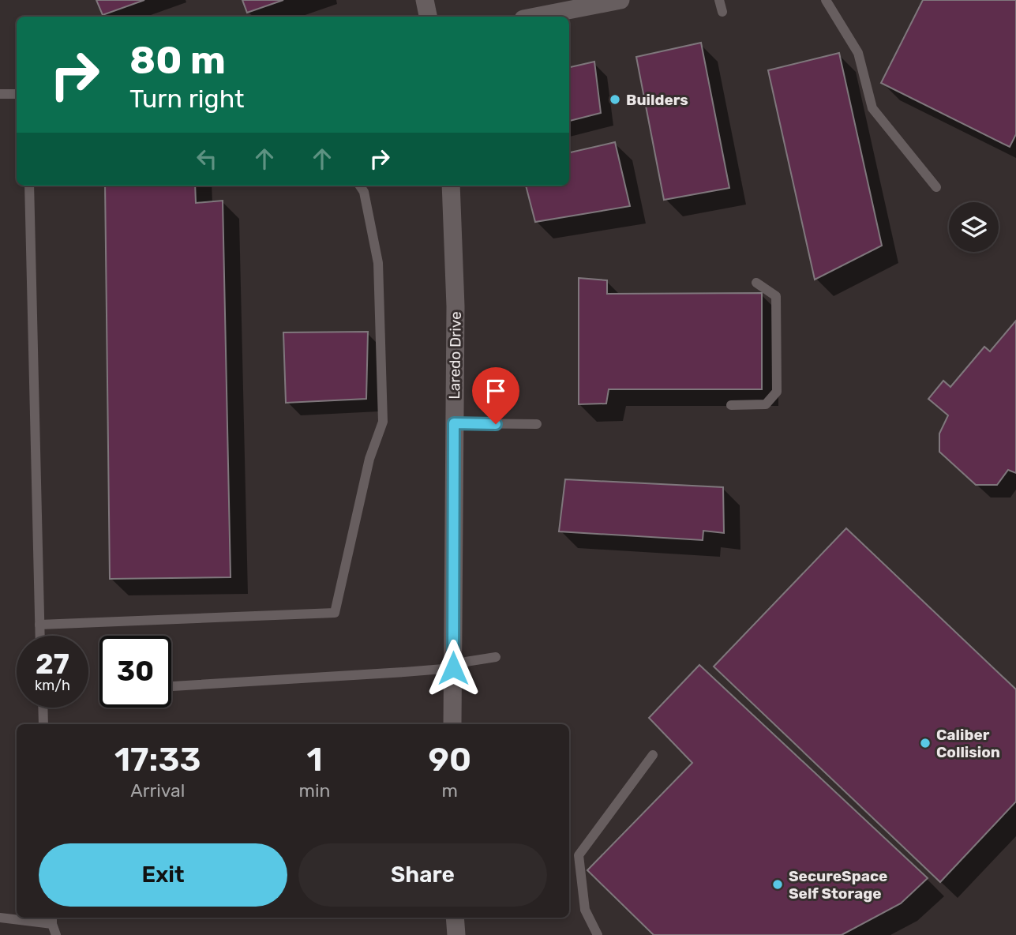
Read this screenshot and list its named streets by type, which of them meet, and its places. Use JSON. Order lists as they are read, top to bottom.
{
  "streets": {
    "street": ["Laredo Drive"]
  },
  "places": ["Builders", "Caliber Collision", "SecureSpace Self Storage"],
  "page": {
    "turn": ["80 m", "Turn right"],
    "speed": "27 km/h",
    "limit": "30",
    "eta": [
      "17:33",
      "Arrival",
      "1",
      "min",
      "90",
      "m"
    ],
    "buttons": ["Exit", "Share"]
  }
}
